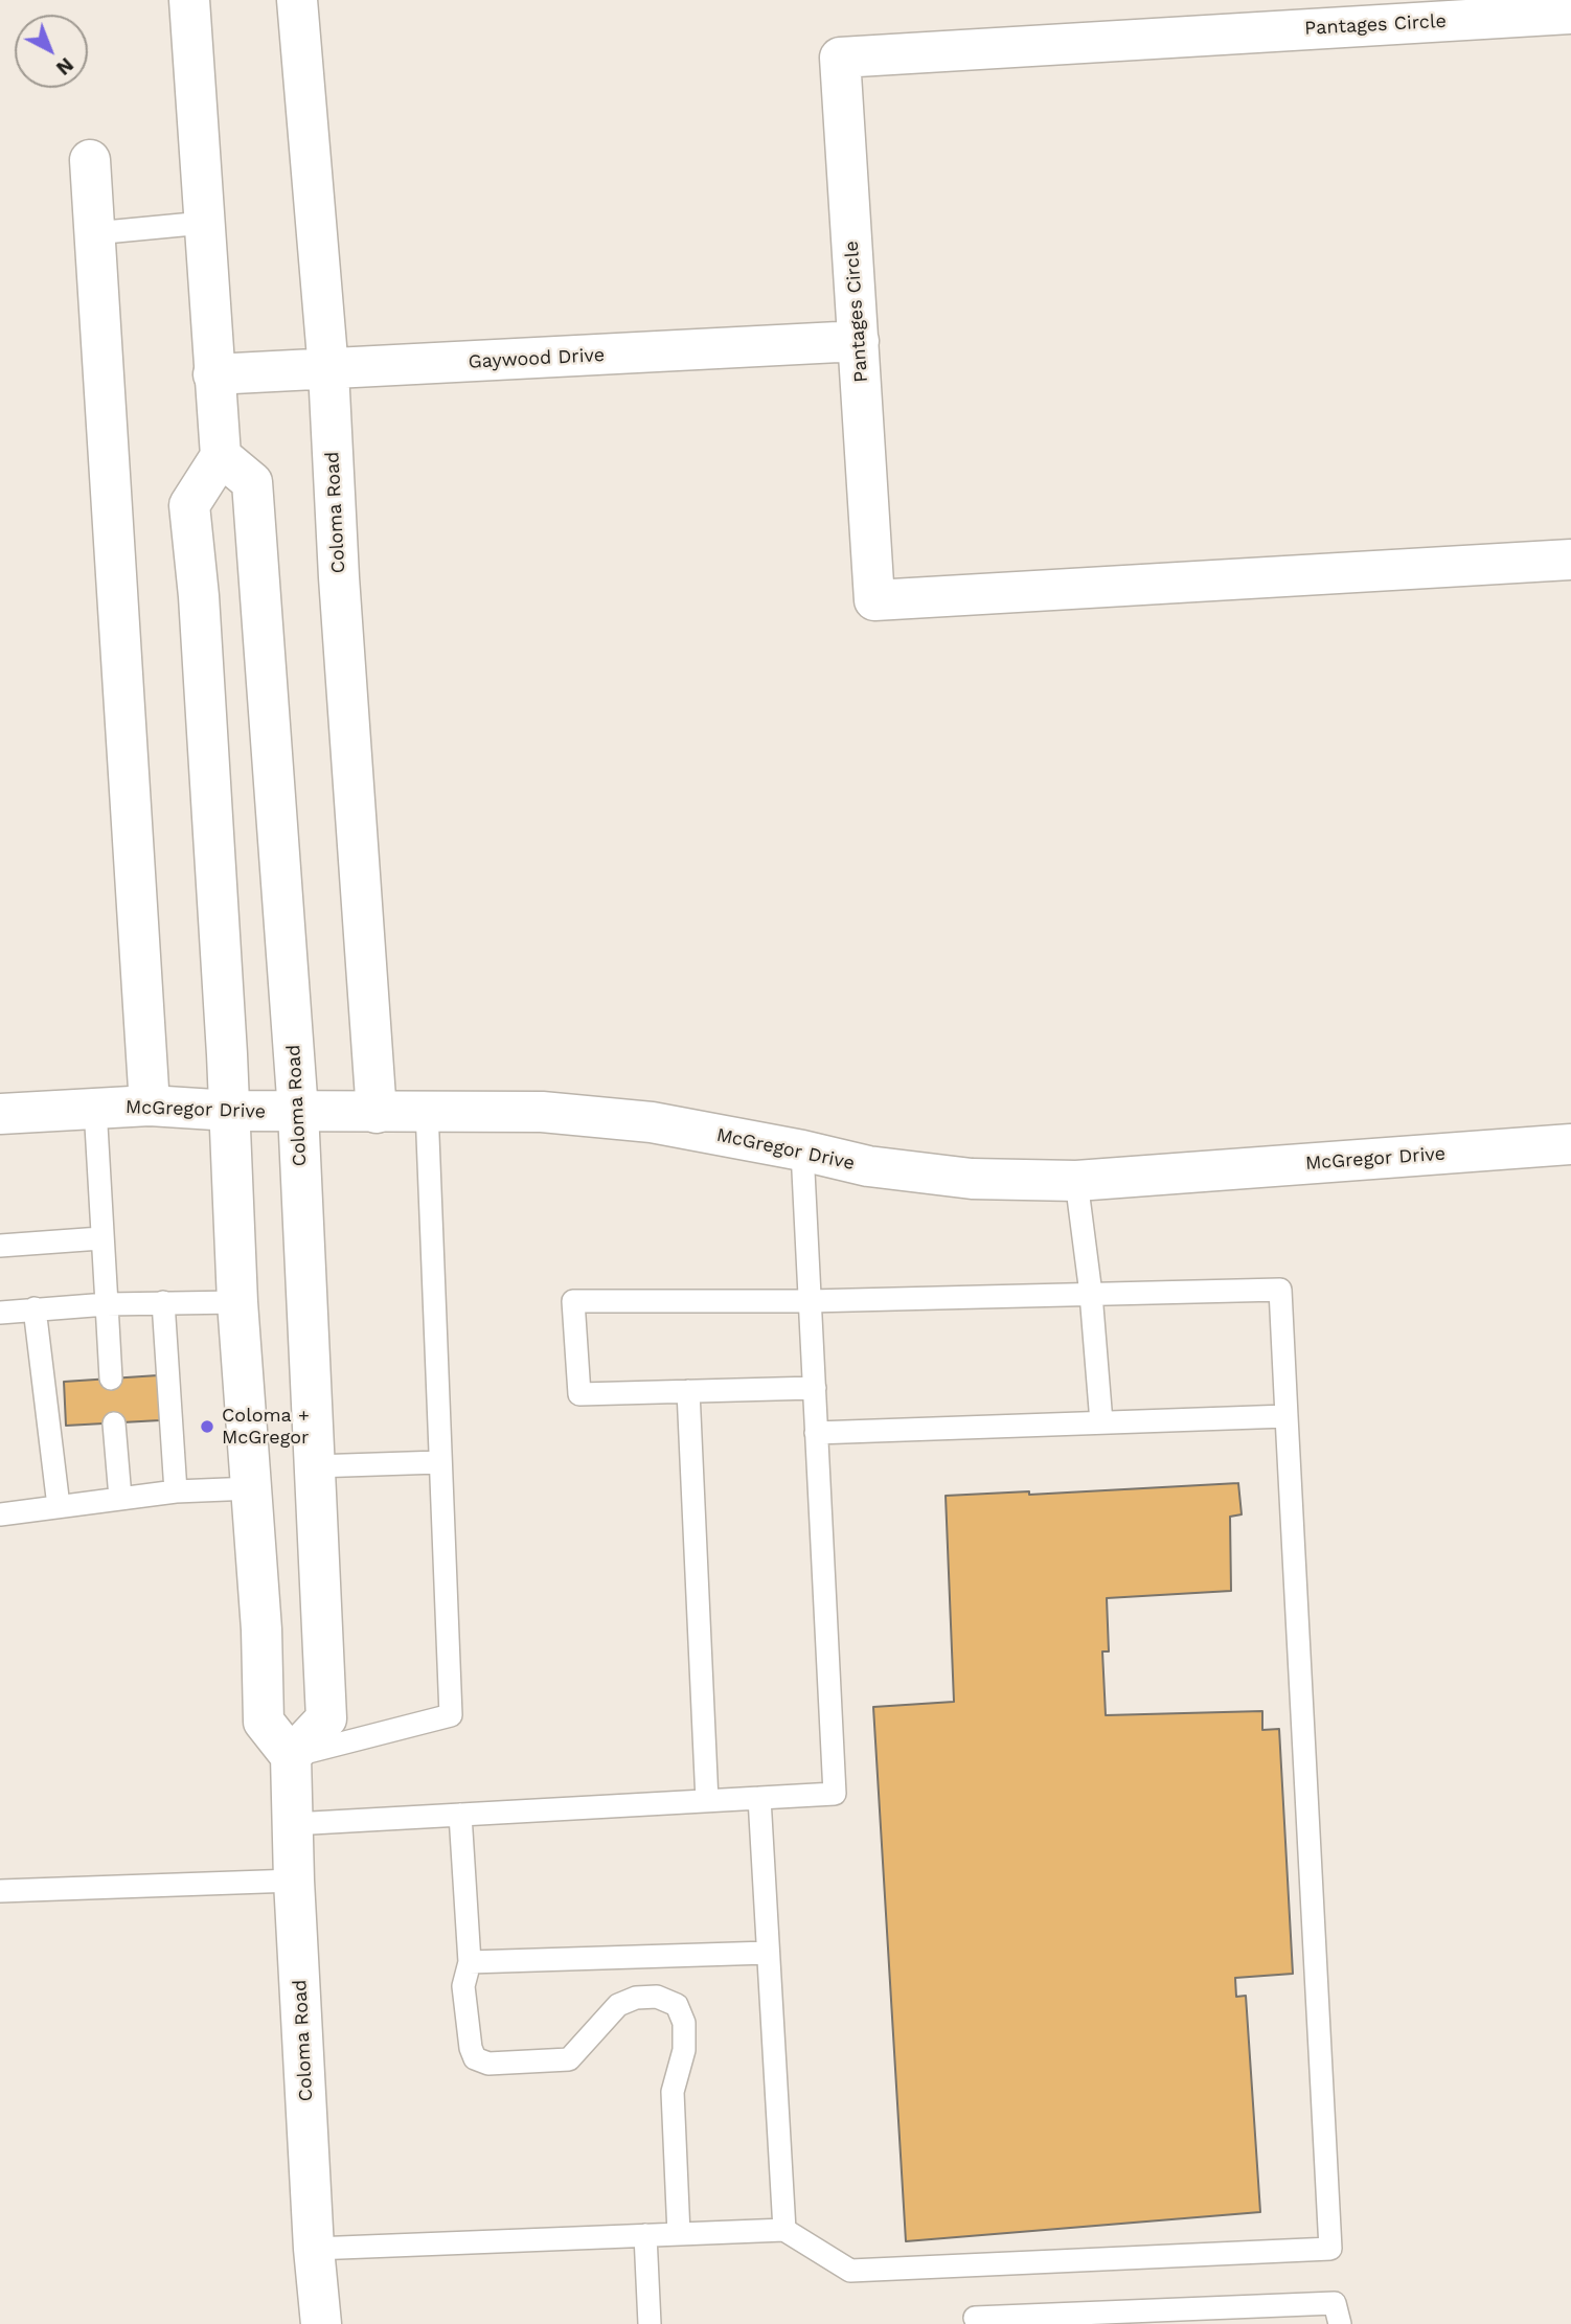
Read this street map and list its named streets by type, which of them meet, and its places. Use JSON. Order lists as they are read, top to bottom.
{
  "streets": {
    "street": [
      "Pantages Circle",
      "Gaywood Drive",
      "Coloma Road",
      "McGregor Drive"
    ]
  },
  "crossings": [
    ["Pantages Circle", "Gaywood Drive"],
    ["Gaywood Drive", "Coloma Road"],
    ["Coloma Road", "McGregor Drive"]
  ],
  "places": ["Coloma + McGregor"],
  "north": "bottom right"
}
